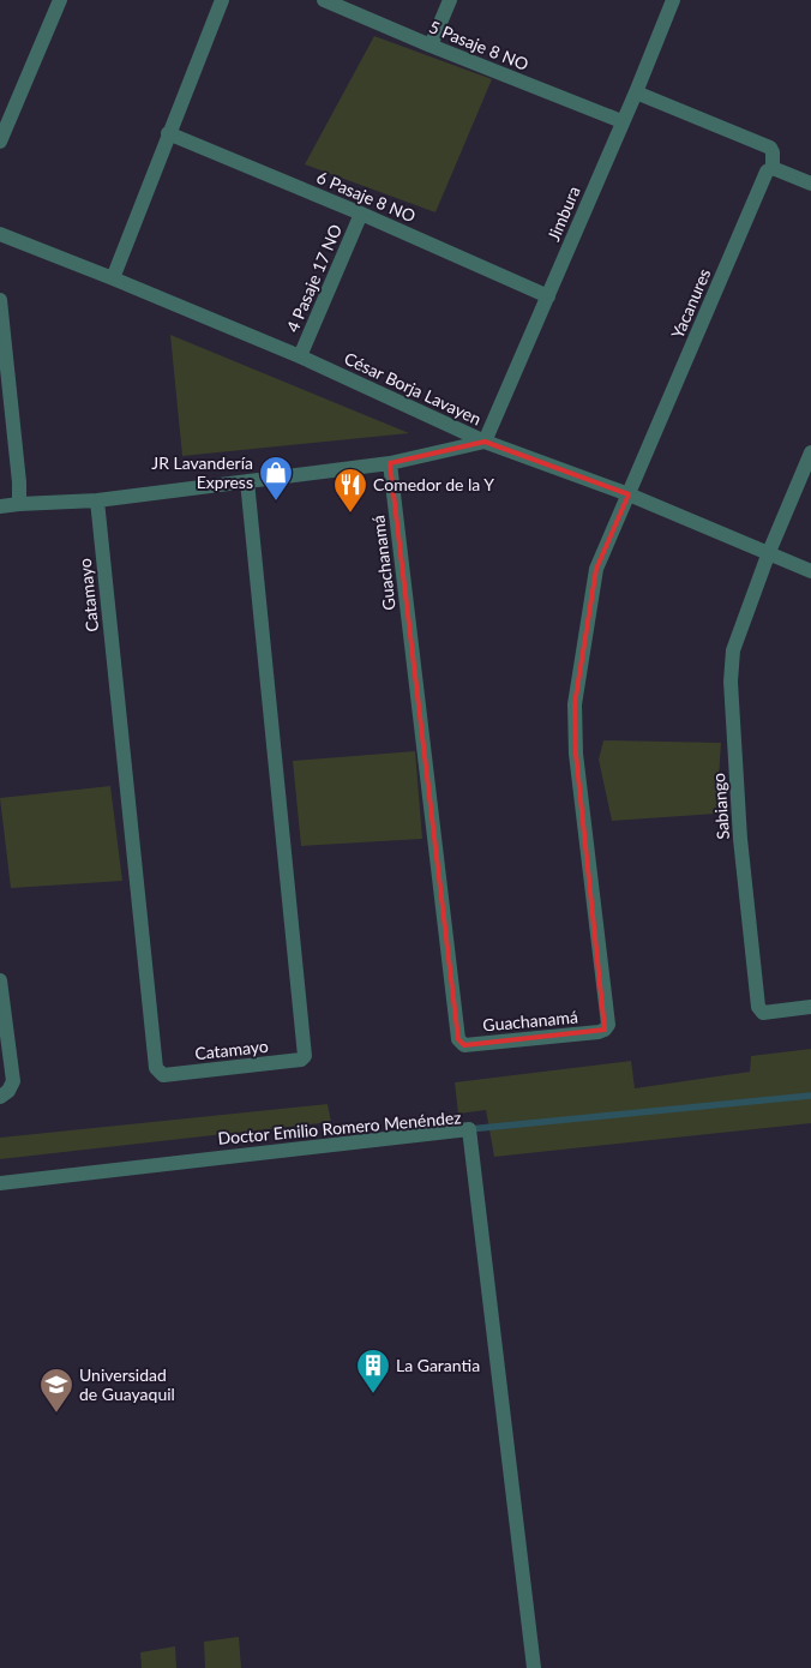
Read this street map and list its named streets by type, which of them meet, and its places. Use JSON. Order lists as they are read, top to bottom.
{
  "streets": {
    "street": [
      "5 Pasaje 8 NO",
      "6 Pasaje 8 NO",
      "Jimbura",
      "4 Pasaje 17 NO",
      "Yacanures",
      "César Borja Lavayen",
      "Guachanamá",
      "Catamayo",
      "Sabiango",
      "Doctor Emilio Romero Menéndez"
    ]
  },
  "crossings": [
    ["5 Pasaje 8 NO", "Jimbura"],
    ["6 Pasaje 8 NO", "Jimbura"],
    ["6 Pasaje 8 NO", "4 Pasaje 17 NO"],
    ["Jimbura", "César Borja Lavayen"],
    ["4 Pasaje 17 NO", "César Borja Lavayen"],
    ["Yacanures", "César Borja Lavayen"],
    ["Yacanures", "Guachanamá"],
    ["César Borja Lavayen", "Guachanamá"],
    ["César Borja Lavayen", "Sabiango"]
  ],
  "places": {
    "shop": ["JR Lavandería Express"],
    "restaurant": ["Comedor de la Y"],
    "building": ["La Garantia"],
    "school or university": ["Universidad de Guayaquil"]
  }
}
